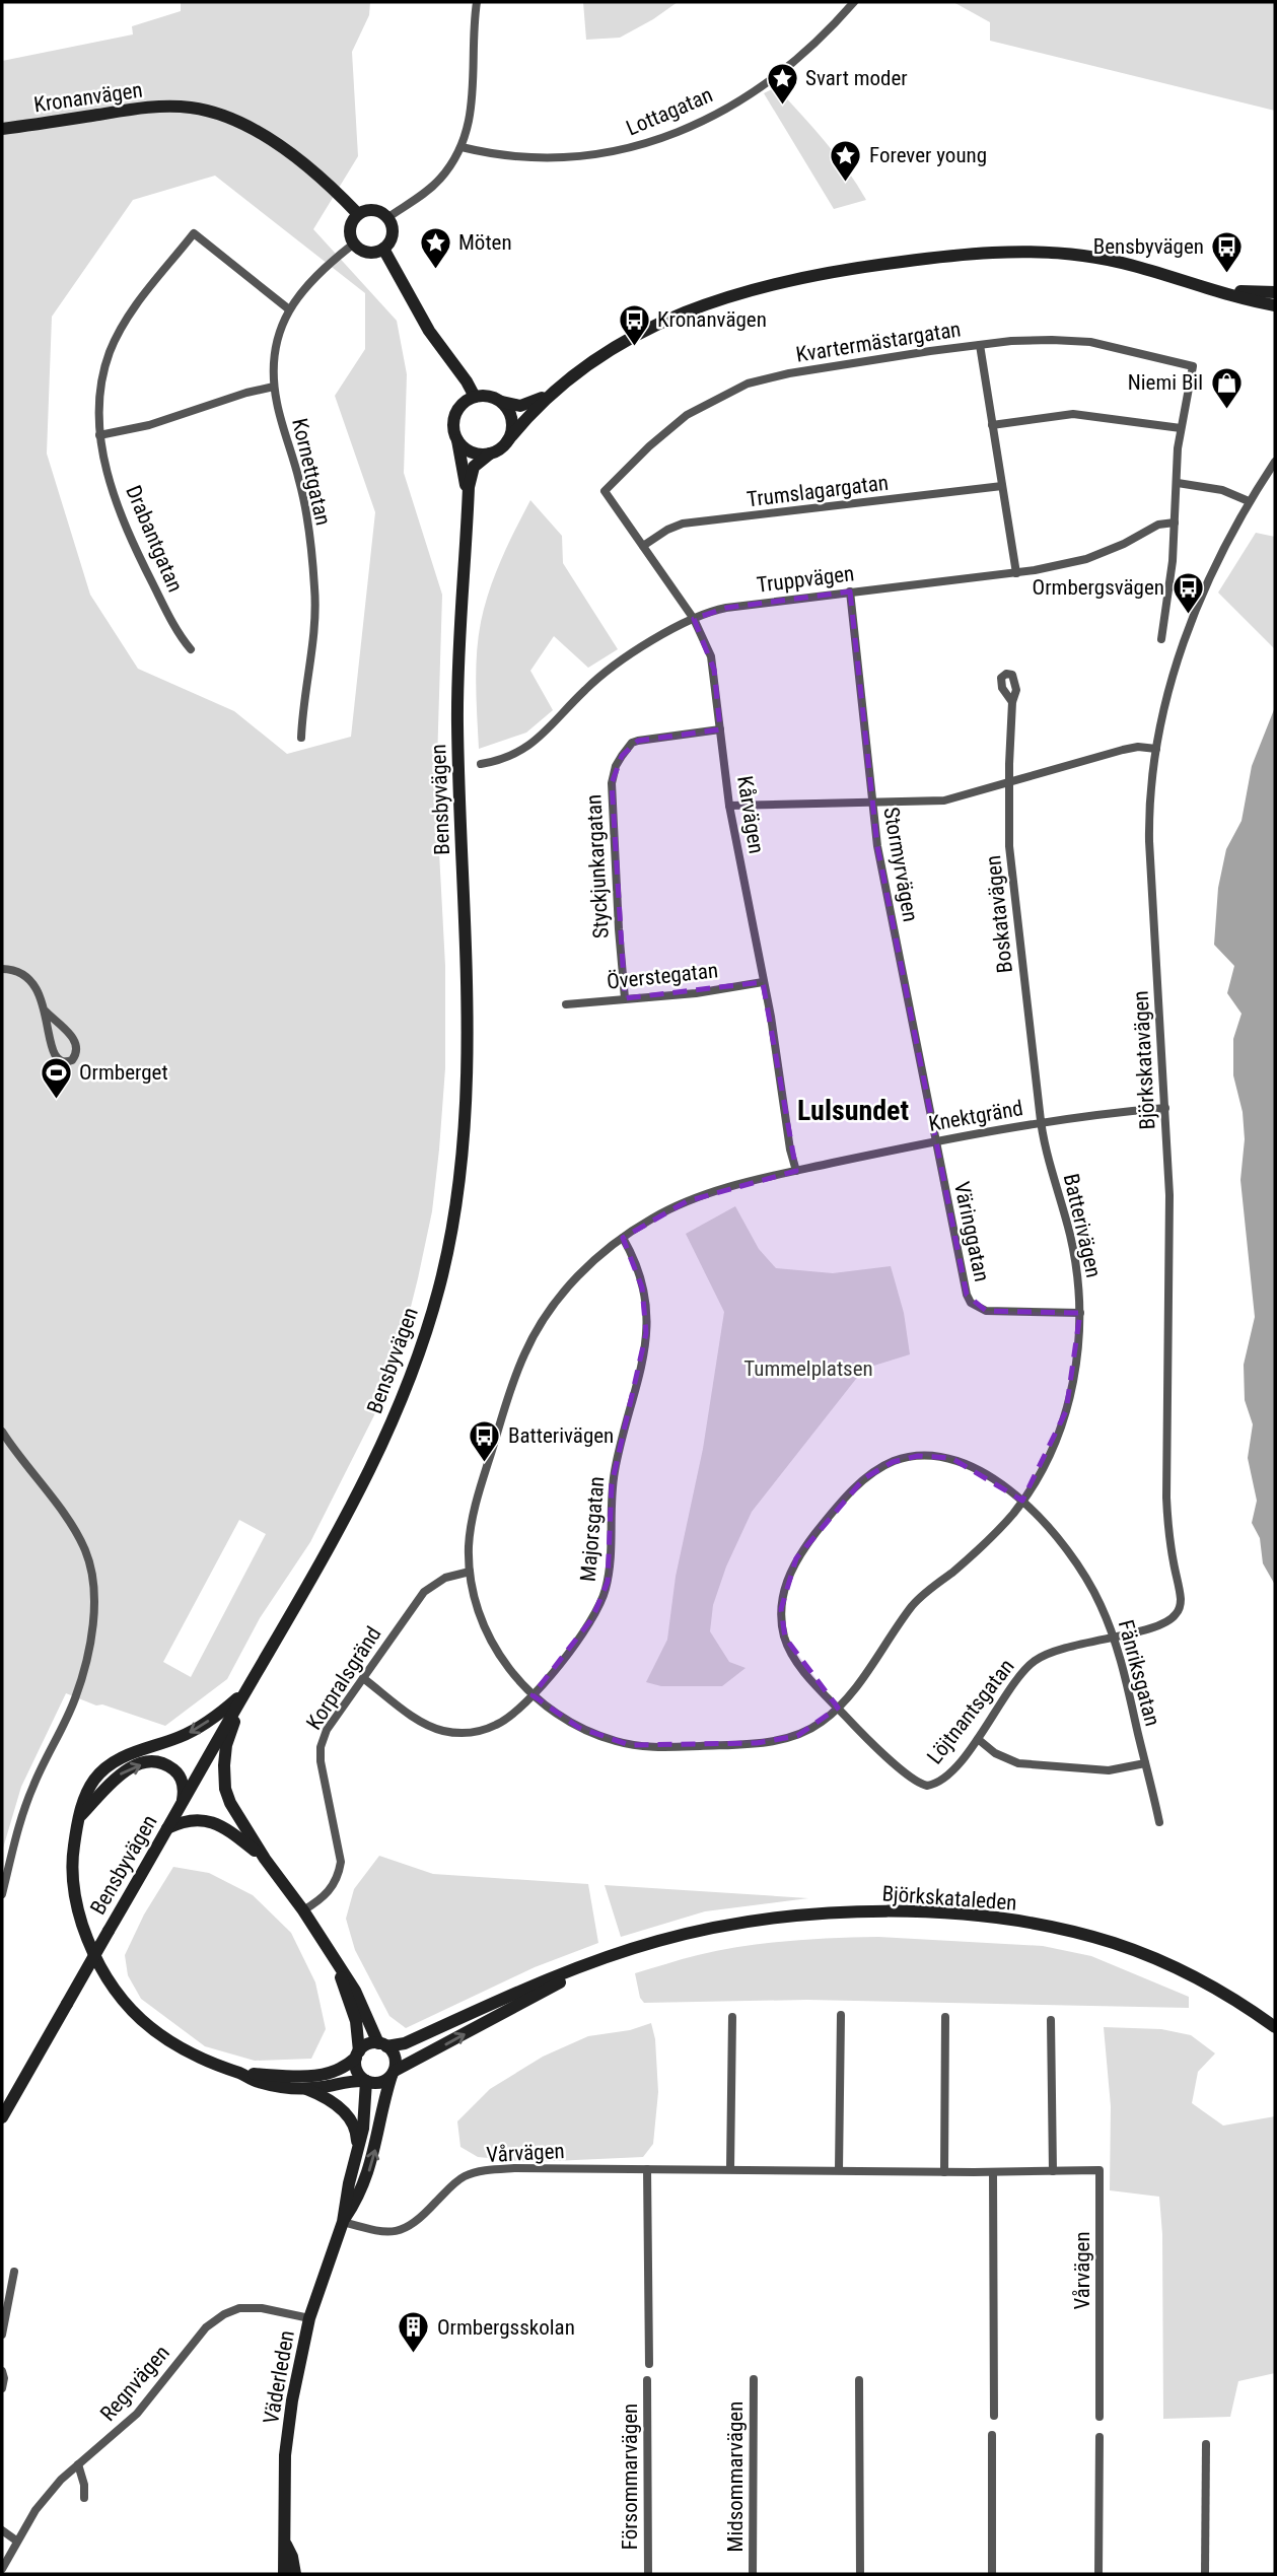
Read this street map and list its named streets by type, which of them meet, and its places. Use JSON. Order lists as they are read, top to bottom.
{
  "streets": {
    "main road": [
      "Kronanvägen",
      "Bensbyvägen",
      "Björkskataleden",
      "Väderleden"
    ],
    "street": [
      "Lottagatan",
      "Kvartermästargatan",
      "Kornettgatan",
      "Trumslagargatan",
      "Drabantgatan",
      "Truppvägen",
      "Kårvägen",
      "Stormyrvägen",
      "Styckjunkargatan",
      "Boskatavägen",
      "Överstegatan",
      "Björkskatavägen",
      "Knektgränd",
      "Batterivägen",
      "Väringgatan",
      "Majorsgatan",
      "Fänriksgatan",
      "Korpralsgränd",
      "Löjtnantsgatan",
      "Vårvägen",
      "Regnvägen",
      "Försommarvägen",
      "Midsommarvägen"
    ]
  },
  "crossings": [
    ["Kronanvägen", "Kornettgatan"],
    ["Kvartermästargatan", "Kårvägen"],
    ["Kornettgatan", "Drabantgatan"],
    ["Trumslagargatan", "Kårvägen"],
    ["Truppvägen", "Kårvägen"],
    ["Truppvägen", "Stormyrvägen"],
    ["Kårvägen", "Styckjunkargatan"],
    ["Kårvägen", "Överstegatan"],
    ["Kårvägen", "Knektgränd"],
    ["Kårvägen", "Batterivägen"],
    ["Stormyrvägen", "Knektgränd"],
    ["Stormyrvägen", "Väringgatan"],
    ["Styckjunkargatan", "Överstegatan"],
    ["Boskatavägen", "Knektgränd"],
    ["Boskatavägen", "Batterivägen"],
    ["Björkskatavägen", "Knektgränd"],
    ["Björkskatavägen", "Fänriksgatan"],
    ["Björkskatavägen", "Löjtnantsgatan"],
    ["Knektgränd", "Batterivägen"],
    ["Knektgränd", "Väringgatan"],
    ["Batterivägen", "Väringgatan"],
    ["Batterivägen", "Majorsgatan"],
    ["Batterivägen", "Fänriksgatan"],
    ["Batterivägen", "Korpralsgränd"],
    ["Majorsgatan", "Korpralsgränd"],
    ["Fänriksgatan", "Löjtnantsgatan"],
    ["Björkskataleden", "Väderleden"],
    ["Vårvägen", "Väderleden"],
    ["Väderleden", "Regnvägen"]
  ],
  "districts": ["Lulsundet"],
  "parks": ["Tummelplatsen"],
  "places": {
    "place": ["Svart moder", "Forever young", "Möten"],
    "bus stop": [
      "Bensbyvägen",
      "Kronanvägen",
      "Ormbergsvägen",
      "Batterivägen"
    ],
    "shop": ["Niemi Bil"],
    "sports": ["Ormberget"],
    "building": ["Ormbergsskolan"]
  }
}
